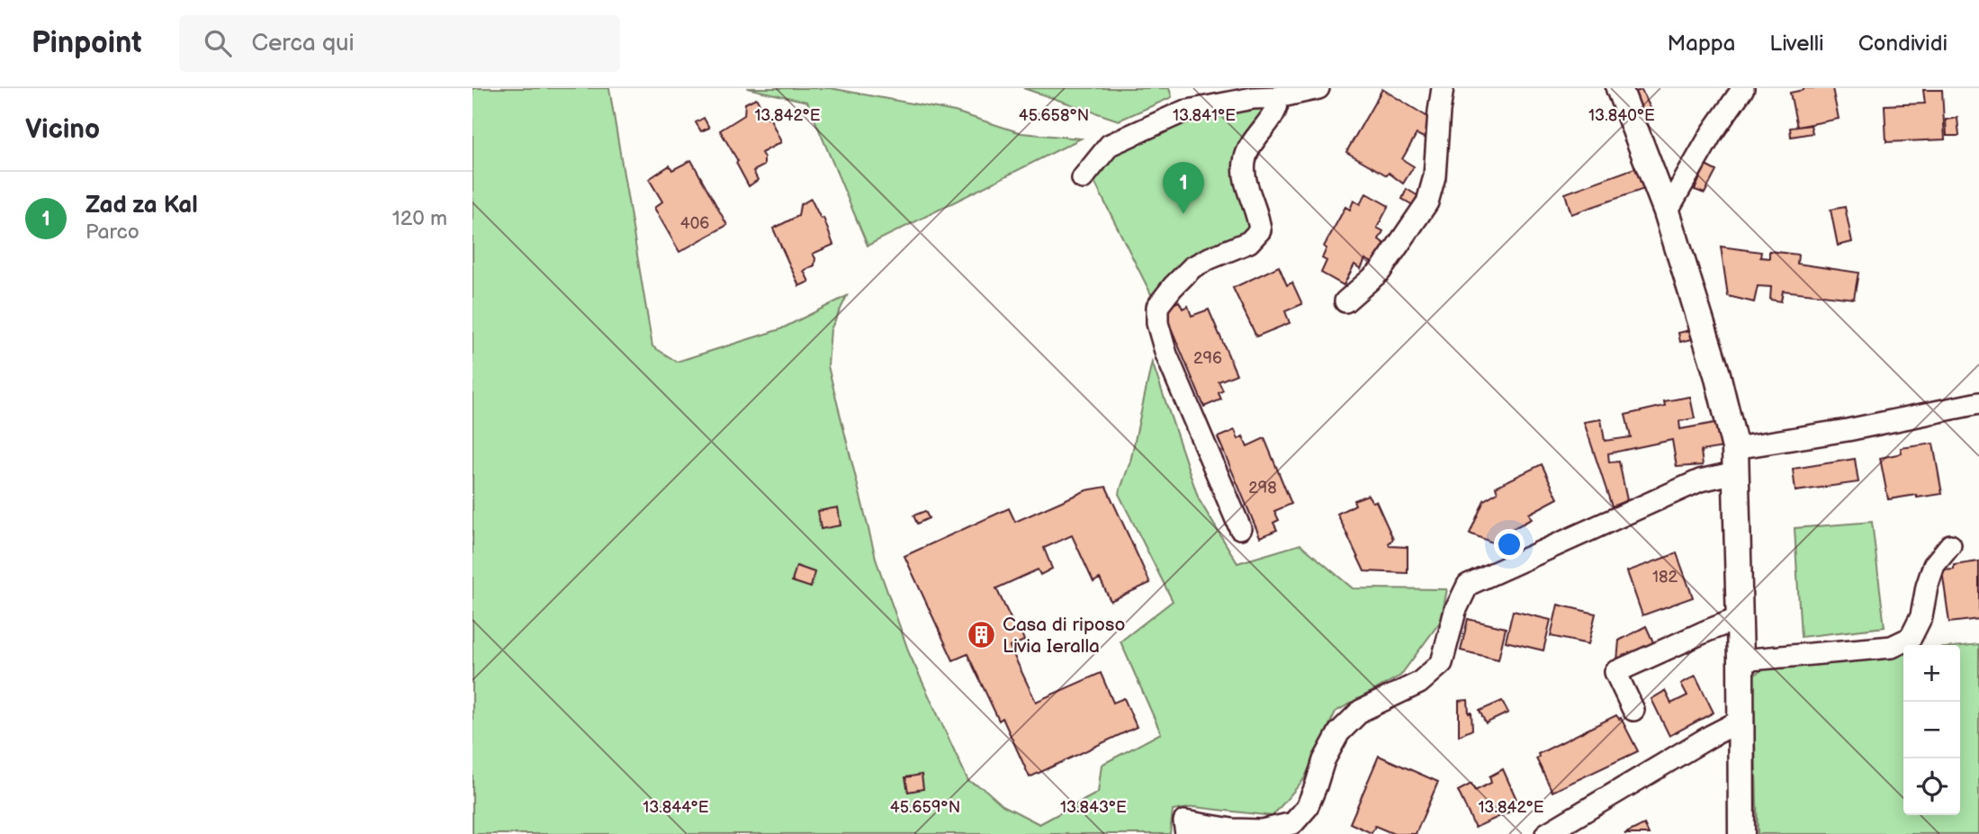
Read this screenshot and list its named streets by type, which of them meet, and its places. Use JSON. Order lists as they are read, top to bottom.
{
  "places": {
    "building": ["Casa di riposo Livia Ieralla"]
  },
  "house_numbers": [
    "406",
    "296",
    "298",
    "182"
  ],
  "page": {
    "header": "Pinpoint",
    "search": "Cerca qui",
    "nav": ["Mappa", "Livelli", "Condividi"],
    "heading": "Vicino",
    "pins": "1",
    "list": [
      {
        "mark": "1",
        "name": "Zad za Kal",
        "note": "Parco",
        "value": "120 m"
      }
    ],
    "map_buttons": ["+", "−"]
  },
  "coordinates": [
    "13.842°E",
    "45.658°N",
    "13.841°E",
    "13.840°E",
    "13.844°E",
    "45.659°N",
    "13.843°E"
  ]
}
